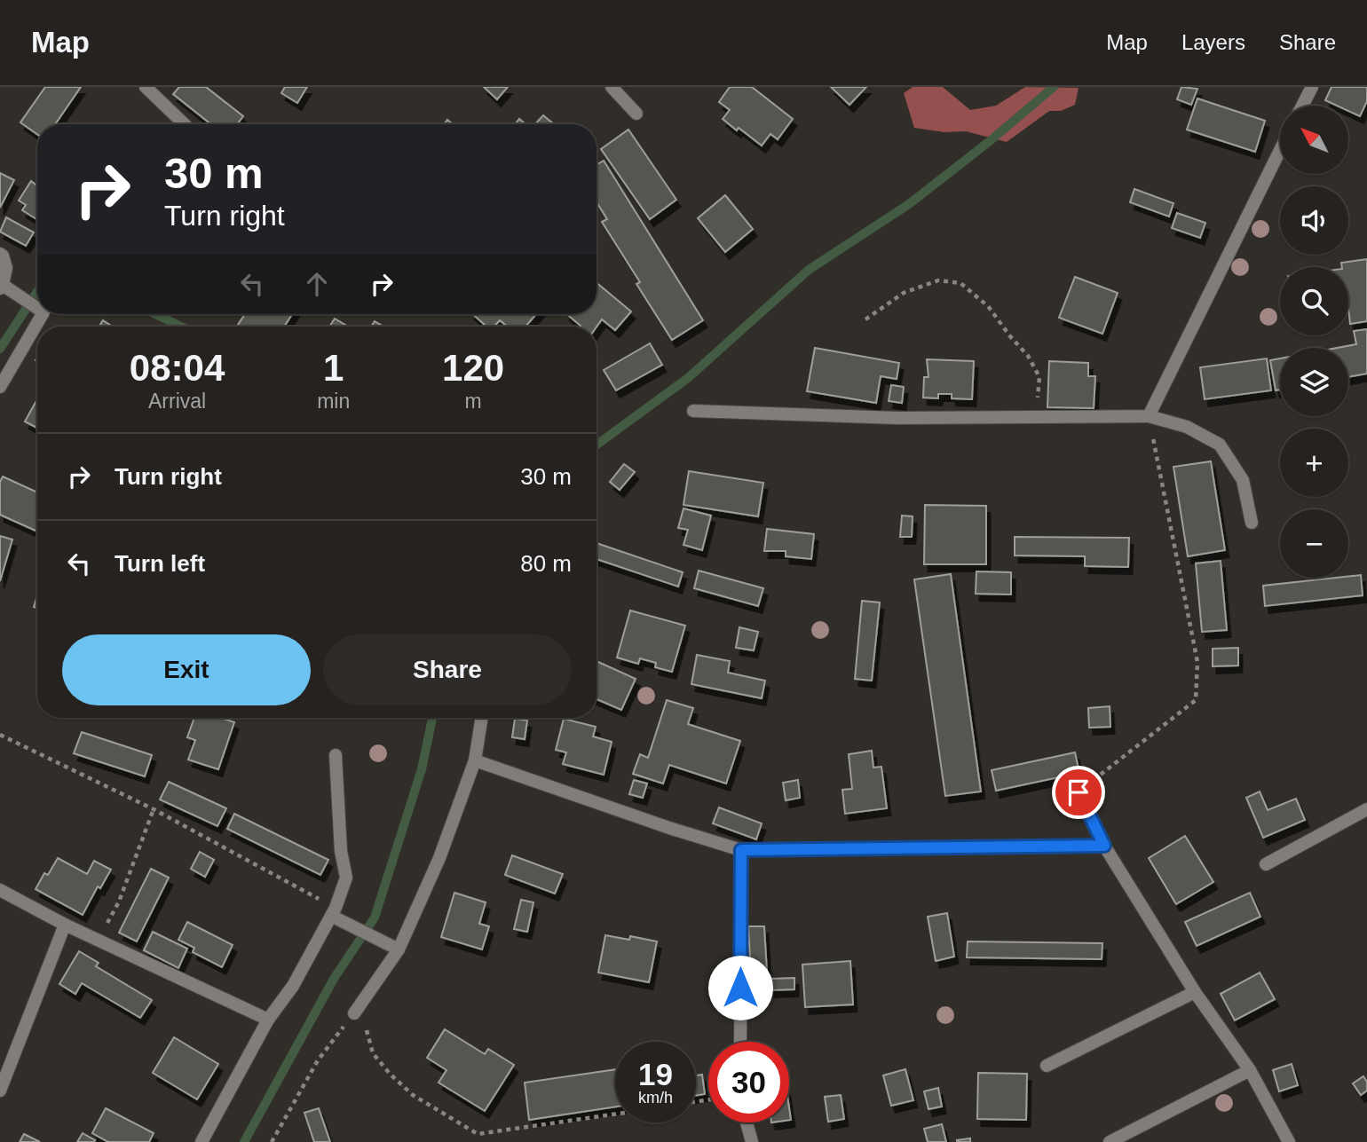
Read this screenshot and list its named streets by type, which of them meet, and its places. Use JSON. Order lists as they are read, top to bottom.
{
  "north": "top left",
  "page": {
    "header": "Map",
    "nav": ["Map", "Layers", "Share"],
    "map_buttons": ["+", "−"],
    "turn": ["30 m", "Turn right"],
    "eta": [
      "08:04",
      "Arrival",
      "1",
      "min",
      "120",
      "m"
    ],
    "list": [
      {
        "name": "Turn right",
        "value": "30 m"
      },
      {
        "name": "Turn left",
        "value": "80 m"
      }
    ],
    "buttons": ["Exit", "Share"],
    "speed": "19 km/h",
    "limit": "30"
  }
}
